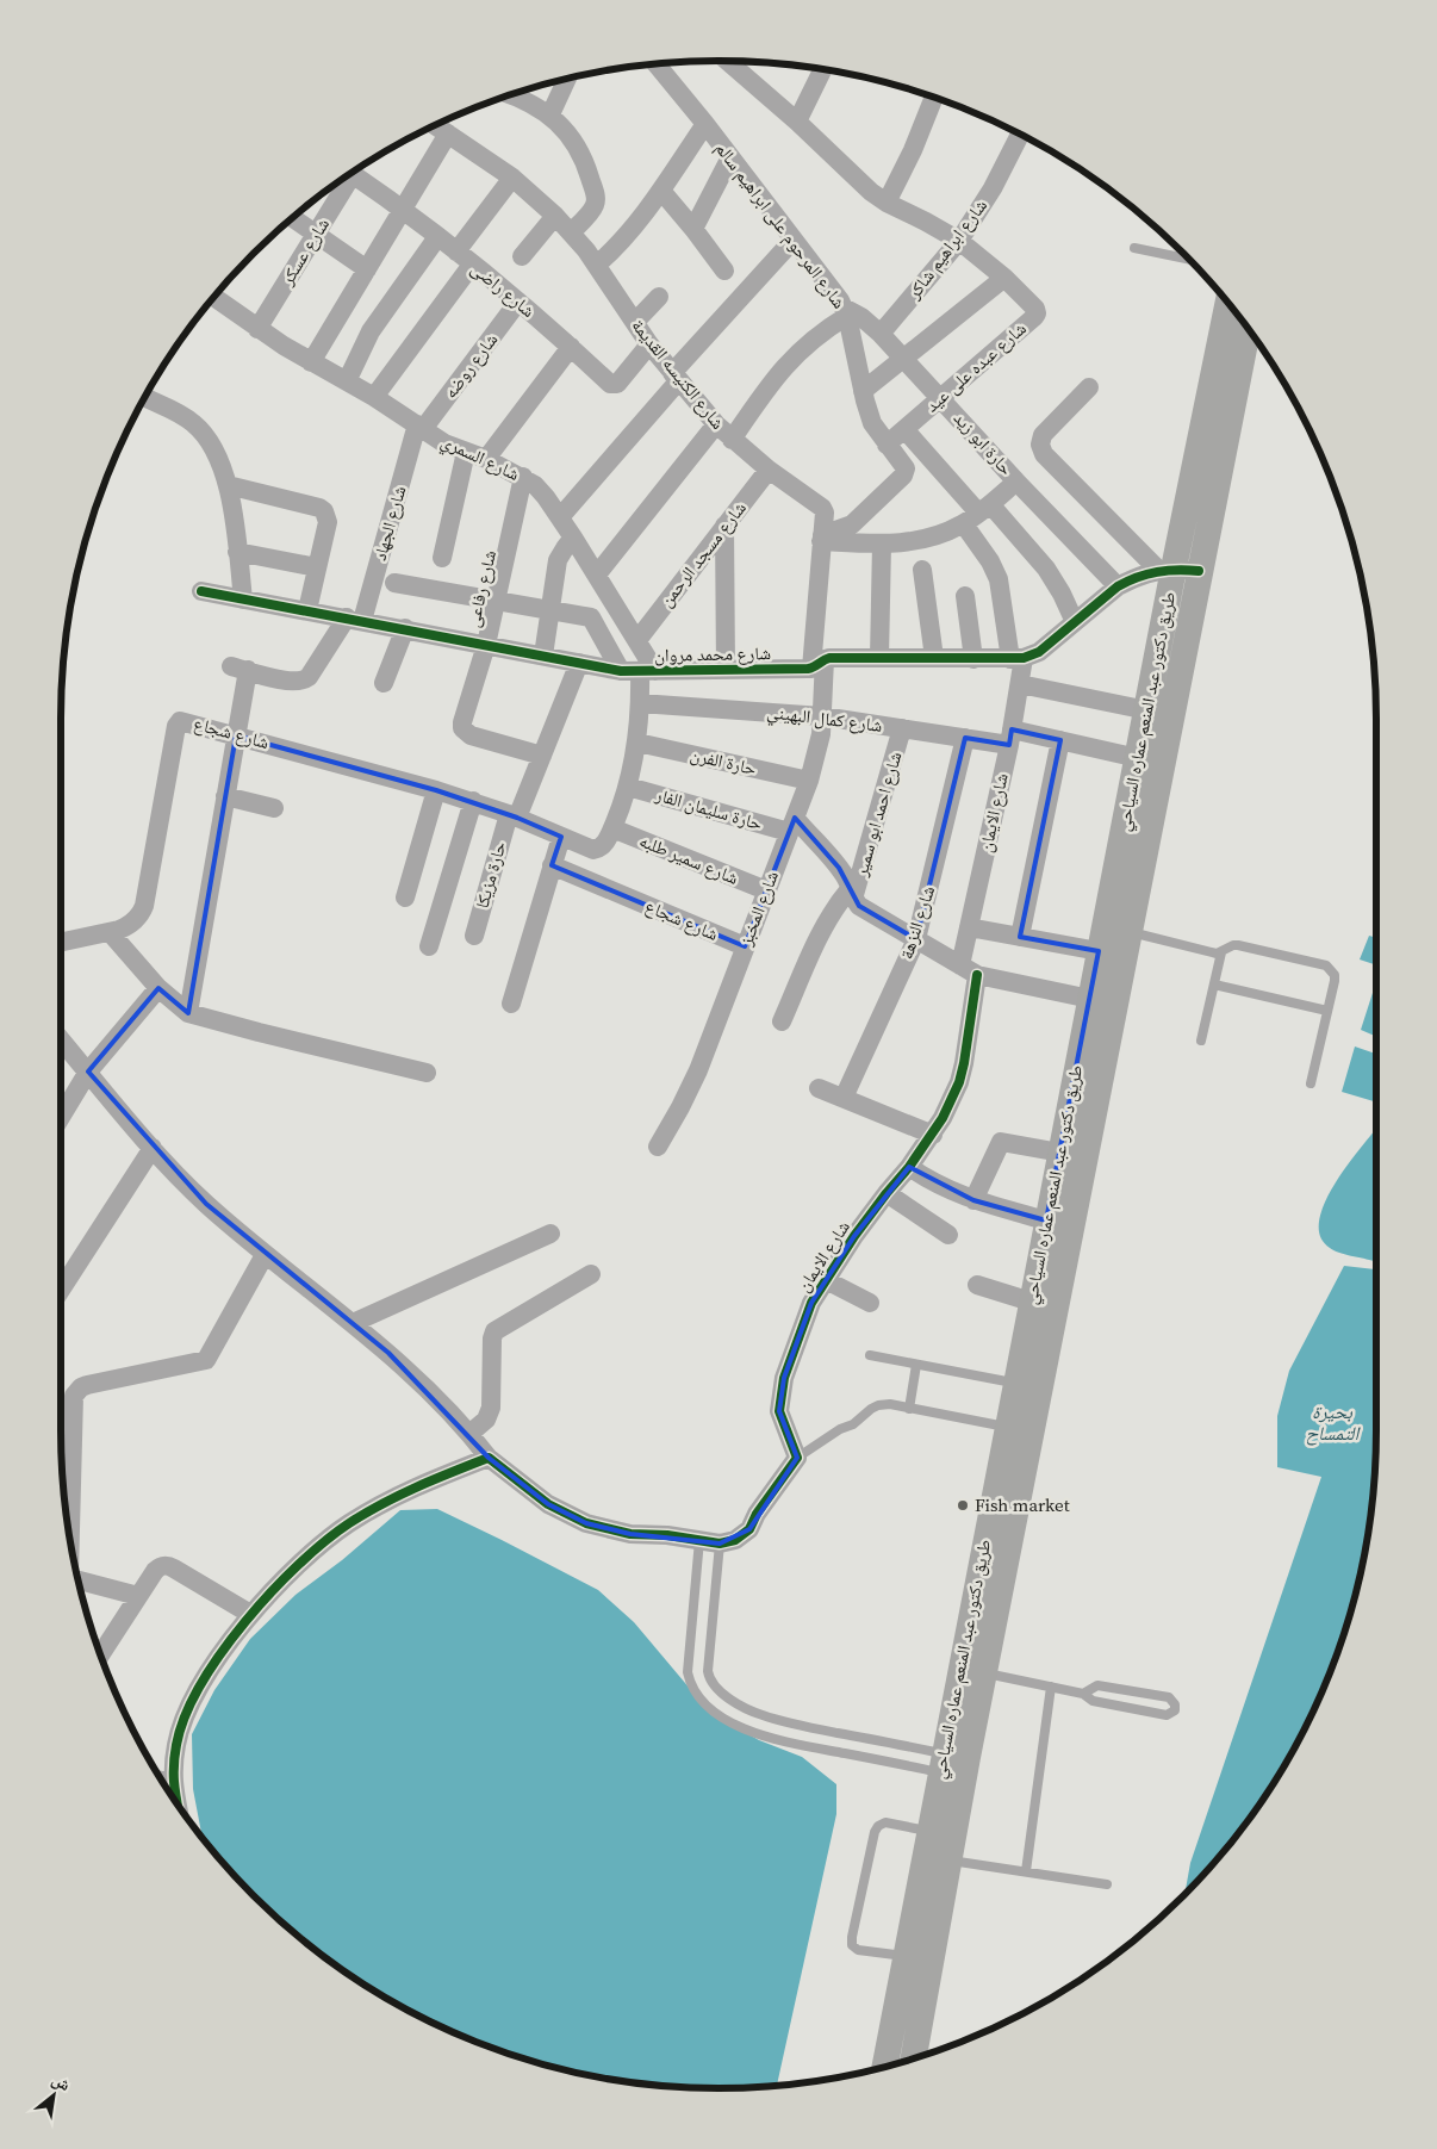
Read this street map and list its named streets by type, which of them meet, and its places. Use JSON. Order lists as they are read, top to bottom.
{
  "streets": {
    "main road": ["طريق دكتور عبد المنعم عماره السياحي"],
    "street": [
      "شارع المرحوم على ابراهيم سالم",
      "شارع ابراهيم شاكر",
      "شارع عسكر",
      "شارع راضى",
      "شارع روضه",
      "شارع عبده على عيد",
      "شارع الكنيسه القديمة",
      "حارة ابو زيد",
      "شارع السمري",
      "شارع الجهاد",
      "شارع مسجد الرحمن",
      "شارع رفاعى",
      "شارع محمد مروان",
      "شارع كمال البهيني",
      "شارع شجاع",
      "حارة الفرن",
      "حارة سليمان الفار",
      "شارع الايمان",
      "شارع احمد ابو سمير",
      "شارع سمير طلبه",
      "حارة مزيكا",
      "شارع المخبز",
      "شارع النزهة"
    ]
  },
  "crossings": [
    ["شارع المرحوم على ابراهيم سالم", "شارع عبده على عيد"],
    ["شارع المرحوم على ابراهيم سالم", "شارع الكنيسه القديمة"],
    ["شارع المرحوم على ابراهيم سالم", "حارة ابو زيد"],
    ["شارع ابراهيم شاكر", "شارع عبده على عيد"],
    ["شارع ابراهيم شاكر", "حارة ابو زيد"],
    ["شارع عسكر", "شارع السمري"],
    ["شارع راضى", "شارع روضه"],
    ["شارع راضى", "شارع الكنيسه القديمة"],
    ["شارع روضه", "شارع السمري"],
    ["شارع روضه", "شارع الجهاد"],
    ["شارع عبده على عيد", "حارة ابو زيد"],
    ["شارع الكنيسه القديمة", "شارع مسجد الرحمن"],
    ["شارع الكنيسه القديمة", "شارع محمد مروان"],
    ["شارع الكنيسه القديمة", "شارع المخبز"],
    ["حارة ابو زيد", "شارع محمد مروان"],
    ["شارع السمري", "شارع الجهاد"],
    ["شارع السمري", "شارع مسجد الرحمن"],
    ["شارع السمري", "شارع رفاعى"],
    ["شارع السمري", "شارع محمد مروان"],
    ["شارع الجهاد", "شارع محمد مروان"],
    ["شارع الجهاد", "شارع شجاع"],
    ["شارع رفاعى", "شارع محمد مروان"],
    ["شارع رفاعى", "حارة مزيكا"],
    ["شارع محمد مروان", "طريق دكتور عبد المنعم عماره السياحي"],
    ["شارع محمد مروان", "شارع الايمان"],
    ["شارع محمد مروان", "حارة مزيكا"],
    ["شارع محمد مروان", "شارع المخبز"],
    ["طريق دكتور عبد المنعم عماره السياحي", "شارع كمال البهيني"],
    ["شارع كمال البهيني", "شارع الايمان"],
    ["شارع كمال البهيني", "شارع احمد ابو سمير"],
    ["شارع كمال البهيني", "شارع المخبز"],
    ["شارع كمال البهيني", "شارع النزهة"],
    ["شارع شجاع", "شارع سمير طلبه"],
    ["شارع شجاع", "حارة مزيكا"],
    ["شارع شجاع", "شارع المخبز"],
    ["حارة الفرن", "شارع المخبز"],
    ["حارة سليمان الفار", "شارع المخبز"],
    ["شارع سمير طلبه", "شارع المخبز"]
  ],
  "water": ["بحيرة التمساح"],
  "places": ["Fish market"],
  "north": "top right"
}
